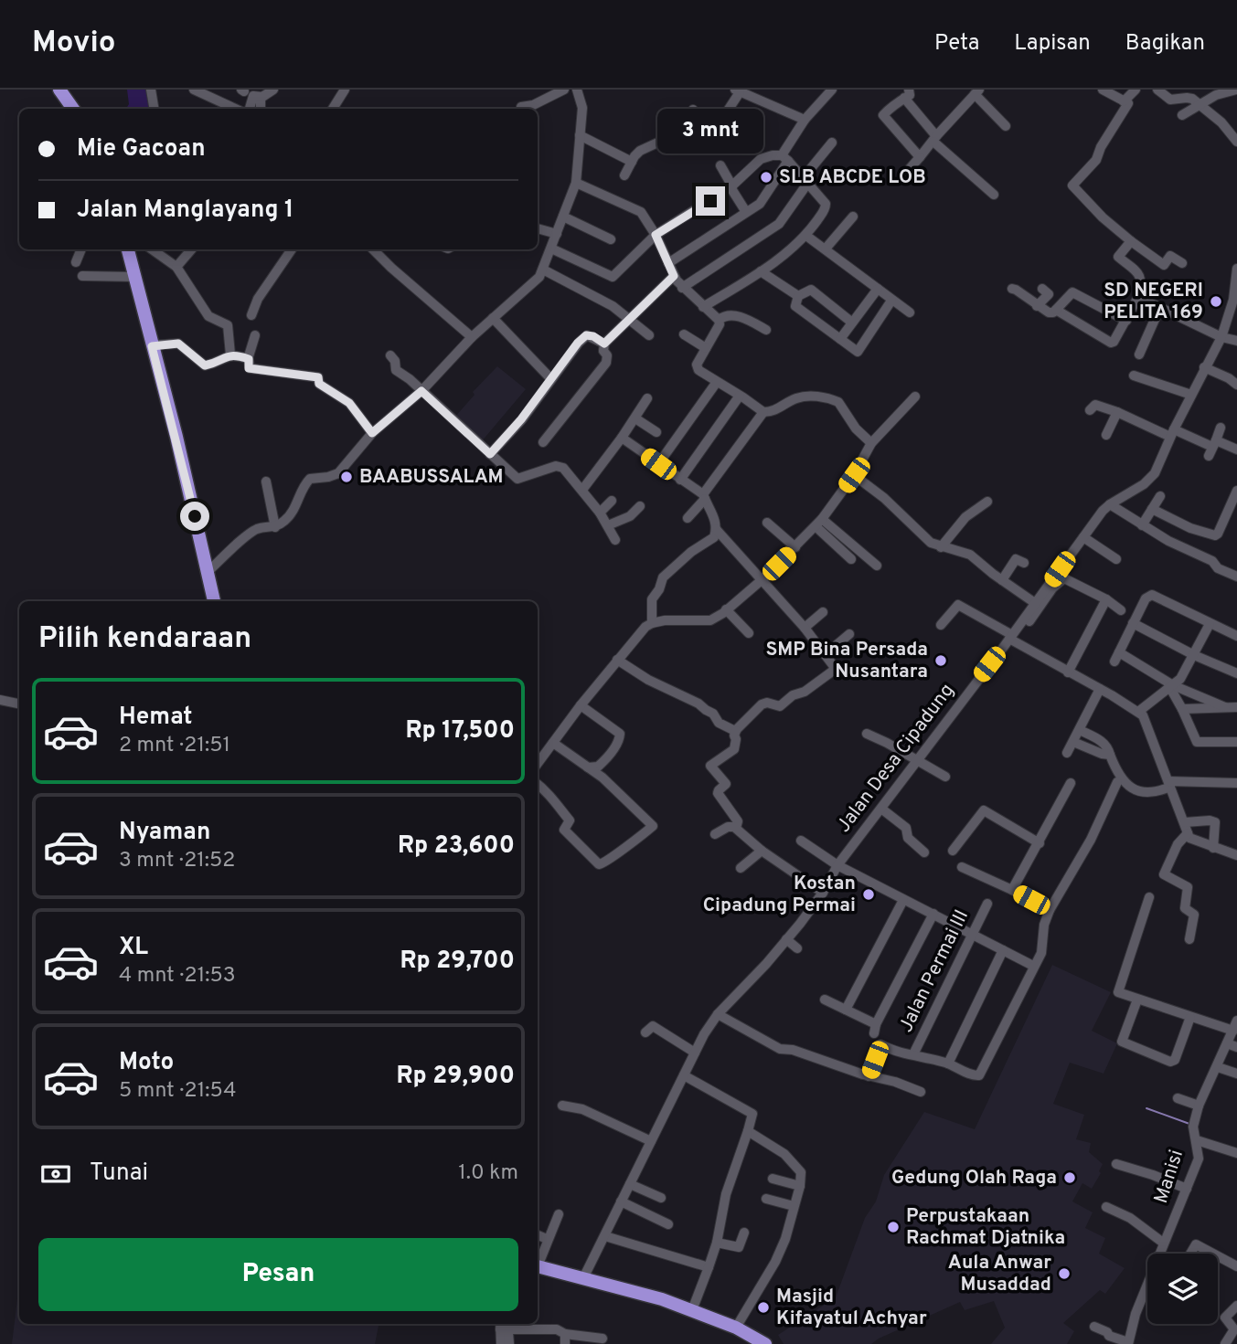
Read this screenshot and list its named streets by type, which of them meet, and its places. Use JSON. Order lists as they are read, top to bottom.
{
  "streets": {
    "street": ["Jalan Desa Cipadung", "Jalan Permai III", "Manisi"]
  },
  "places": [
    "SLB ABCDE LOB",
    "SD NEGERI PELITA 169",
    "BAABUSSALAM",
    "SMP Bina Persada Nusantara",
    "Kostan Cipadung Permai",
    "Gedung Olah Raga",
    "Perpustakaan Rachmat Djatnika",
    "Aula Anwar Musaddad",
    "Masjid Kifayatul Achyar"
  ],
  "page": {
    "header": "Movio",
    "nav": ["Peta", "Lapisan", "Bagikan"],
    "bubble": "3 mnt",
    "banner": ["Mie Gacoan", "Jalan Manglayang 1"],
    "heading": "Pilih kendaraan",
    "list": [
      {
        "name": "Hemat",
        "note": "2 mnt · 21:51",
        "value": "Rp 17,500"
      },
      {
        "name": "Nyaman",
        "note": "3 mnt · 21:52",
        "value": "Rp 23,600"
      },
      {
        "name": "XL",
        "note": "4 mnt · 21:53",
        "value": "Rp 29,700"
      },
      {
        "name": "Moto",
        "note": "5 mnt · 21:54",
        "value": "Rp 29,900"
      }
    ],
    "pay": ["Tunai", "1.0 km"],
    "buttons": "Pesan"
  }
}
